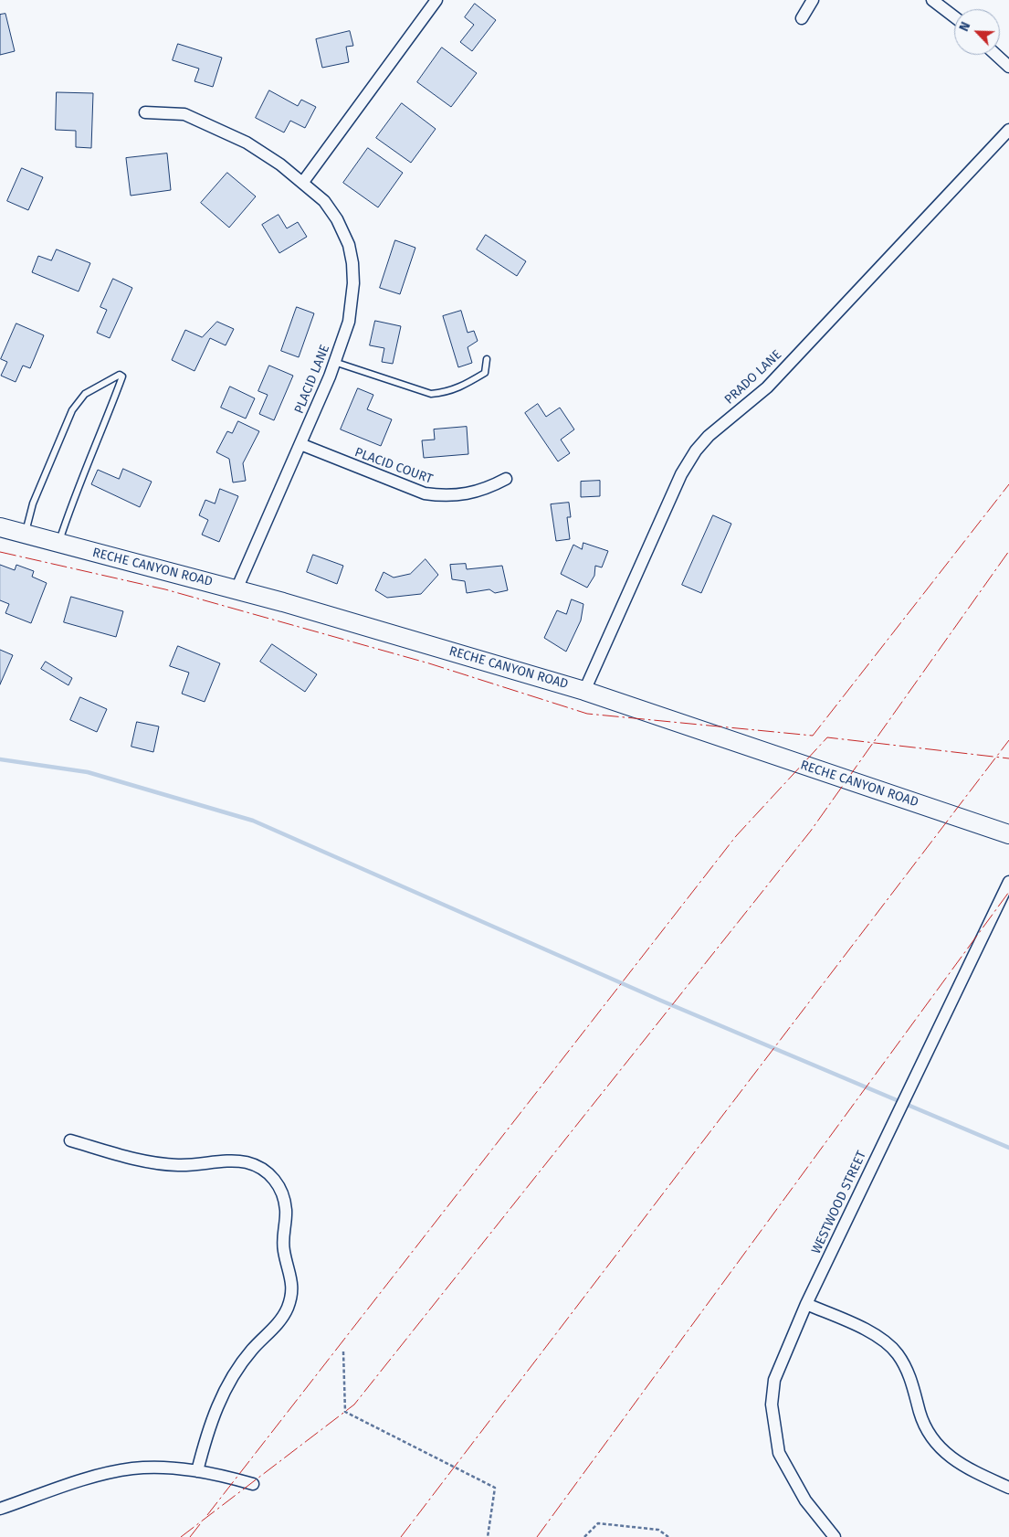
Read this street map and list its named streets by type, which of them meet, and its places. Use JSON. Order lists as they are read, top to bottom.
{
  "streets": {
    "main road": ["RECHE CANYON ROAD"],
    "street": [
      "PRADO LANE",
      "PLACID LANE",
      "PLACID COURT",
      "WESTWOOD STREET"
    ]
  },
  "crossings": [
    ["PRADO LANE", "RECHE CANYON ROAD"],
    ["PLACID LANE", "PLACID COURT"],
    ["PLACID LANE", "RECHE CANYON ROAD"]
  ],
  "north": "top left"
}
